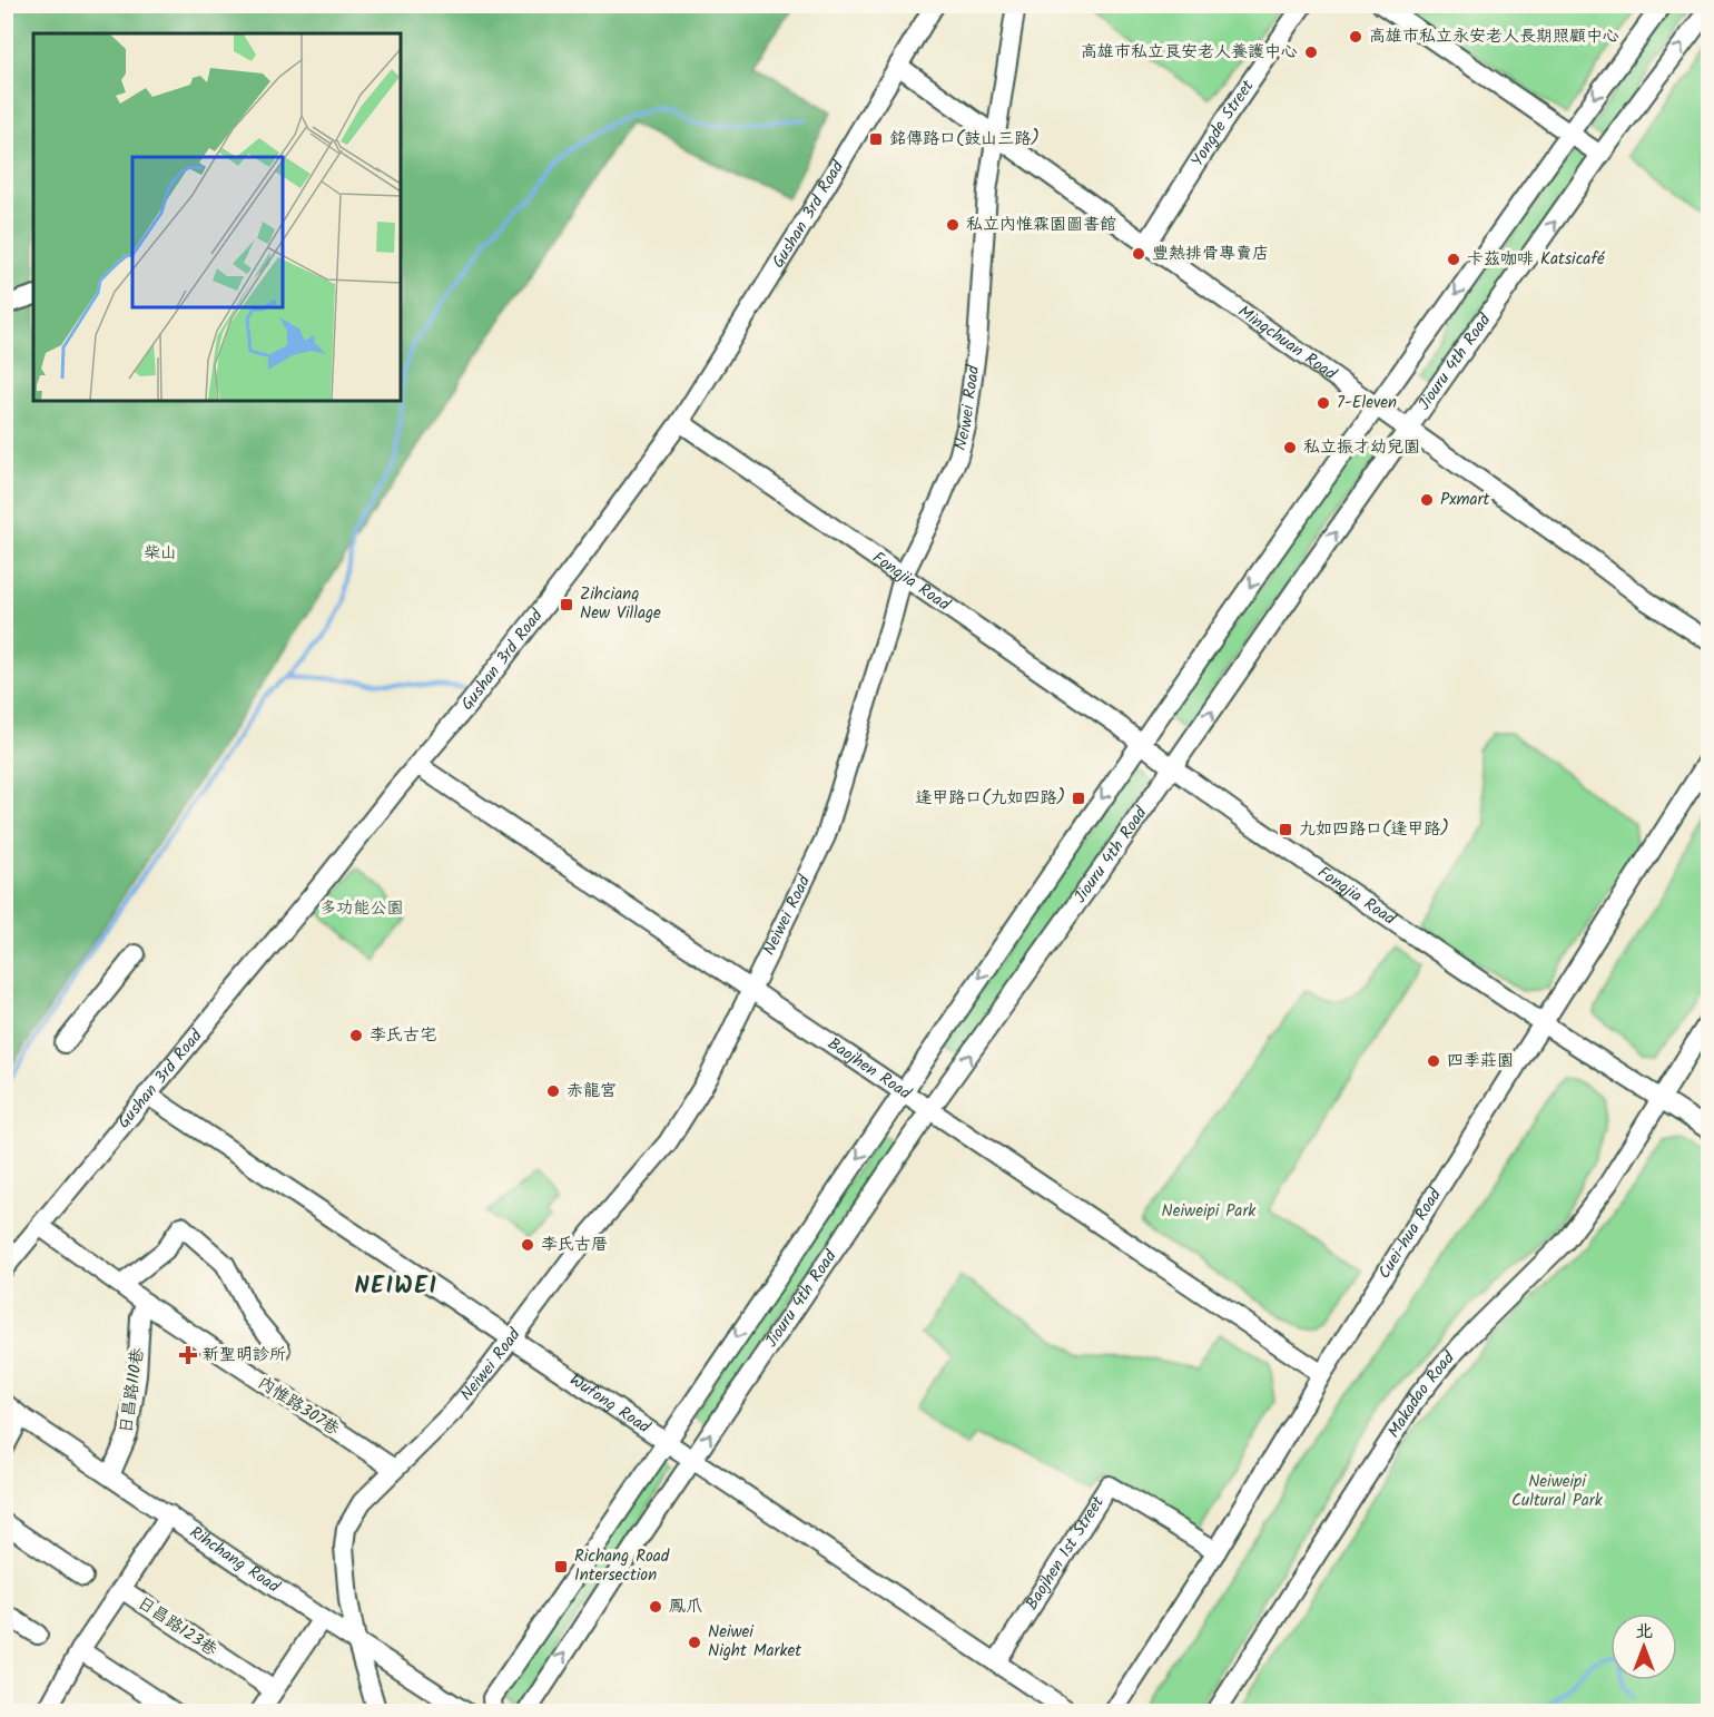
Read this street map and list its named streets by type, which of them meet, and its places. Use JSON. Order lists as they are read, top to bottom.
{
  "streets": {
    "street": [
      "Yongde Street",
      "Gushan 3rd Road",
      "Mingchuan Road",
      "Jiouru 4th Road",
      "Neiwei Road",
      "Fongjia Road",
      "Baojhen Road",
      "Cuei-hua Road",
      "日昌路110巷",
      "Makadao Road",
      "Wufong Road",
      "內惟路307巷",
      "Baojhen 1st Street",
      "Rihchang Road",
      "日昌路123巷"
    ]
  },
  "crossings": [
    ["Yongde Street", "Mingchuan Road"],
    ["Gushan 3rd Road", "Mingchuan Road"],
    ["Gushan 3rd Road", "Fongjia Road"],
    ["Gushan 3rd Road", "Baojhen Road"],
    ["Gushan 3rd Road", "Wufong Road"],
    ["Gushan 3rd Road", "內惟路307巷"],
    ["Mingchuan Road", "Jiouru 4th Road"],
    ["Mingchuan Road", "Neiwei Road"],
    ["Jiouru 4th Road", "Fongjia Road"],
    ["Jiouru 4th Road", "Baojhen Road"],
    ["Jiouru 4th Road", "Wufong Road"],
    ["Neiwei Road", "Fongjia Road"],
    ["Neiwei Road", "Baojhen Road"],
    ["Neiwei Road", "Wufong Road"],
    ["Neiwei Road", "內惟路307巷"],
    ["Neiwei Road", "Rihchang Road"],
    ["Fongjia Road", "Cuei-hua Road"],
    ["Fongjia Road", "Makadao Road"],
    ["Baojhen Road", "Cuei-hua Road"],
    ["Cuei-hua Road", "Baojhen 1st Street"],
    ["日昌路110巷", "內惟路307巷"],
    ["日昌路110巷", "Rihchang Road"],
    ["Wufong Road", "Baojhen 1st Street"],
    ["Rihchang Road", "日昌路123巷"]
  ],
  "districts": ["NEIWEI"],
  "parks": [
    "柴山",
    "多功能公園",
    "Neiweipi Park",
    "Neiweipi Cultural Park"
  ],
  "places": {
    "other": [
      "高雄市私立永安老人長期照顧中心",
      "高雄市私立良安老人養護中心",
      "私立內惟霖園圖書館",
      "豐熱排骨專賣店",
      "卡茲咖啡 Katsicafé",
      "7-Eleven",
      "私立振才幼兒園",
      "Pxmart",
      "李氏古宅",
      "四季莊園",
      "赤龍宮",
      "李氏古厝",
      "鳳爪",
      "Neiwei Night Market"
    ],
    "transit": [
      "銘傳路口(鼓山三路)",
      "Zihciang New Village",
      "逢甲路口(九如四路)",
      "九如四路口(逢甲路)",
      "Richang Road Intersection"
    ],
    "health": ["新聖明診所"]
  },
  "north": "top"
}
